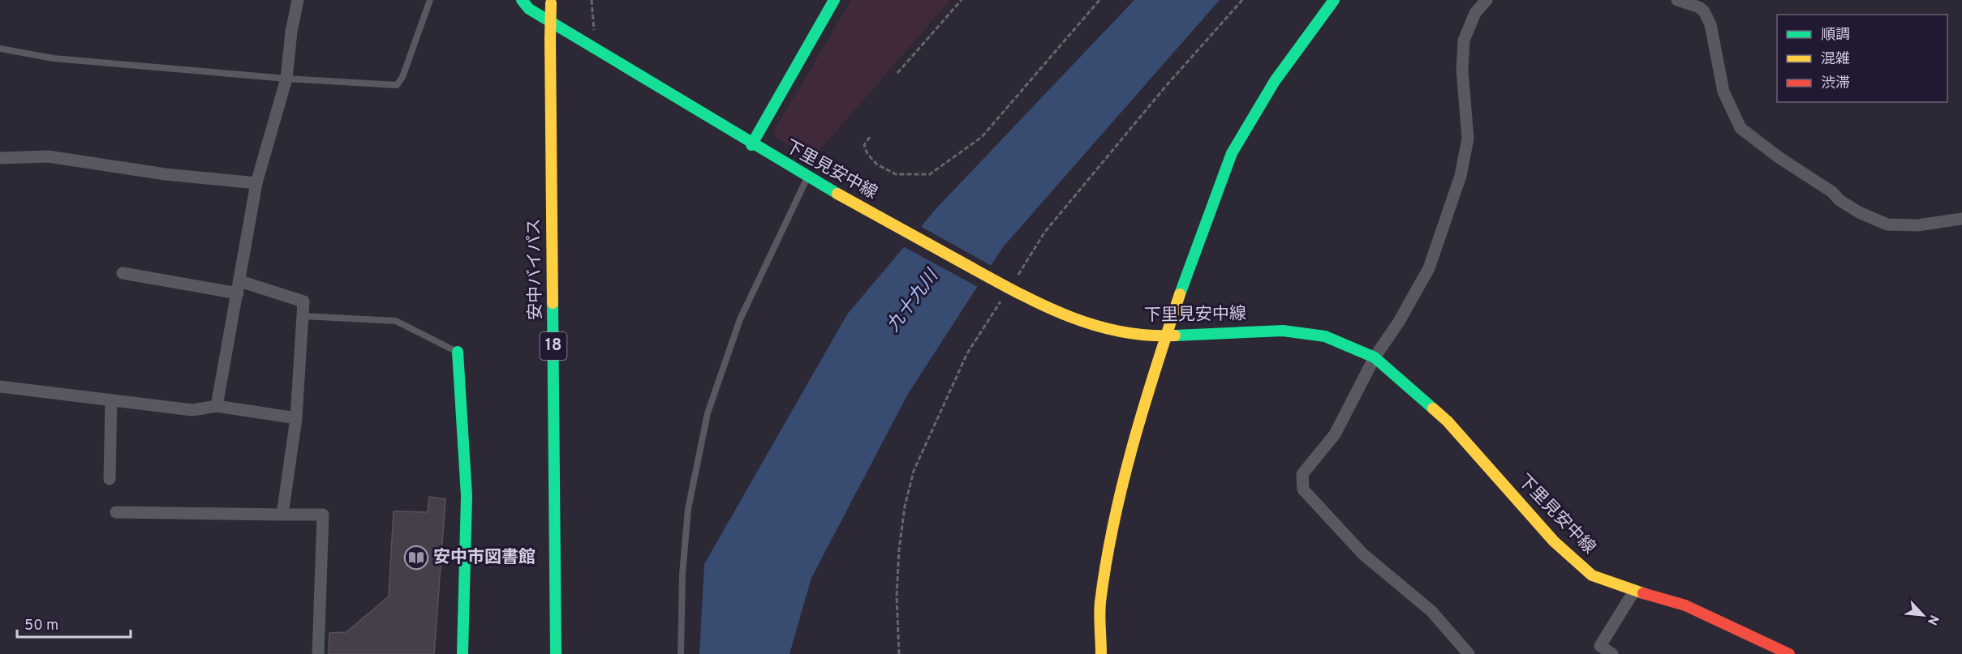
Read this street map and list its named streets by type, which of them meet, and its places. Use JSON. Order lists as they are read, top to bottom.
{
  "streets": {
    "main road": ["下里見安中線", "安中バイパス", "18"]
  },
  "water": ["九十九川"],
  "places": {
    "library": ["安中市図書館"]
  },
  "legend": ["順調", "混雑", "渋滞"],
  "scale_bar": "50 m",
  "north": "bottom right"
}
